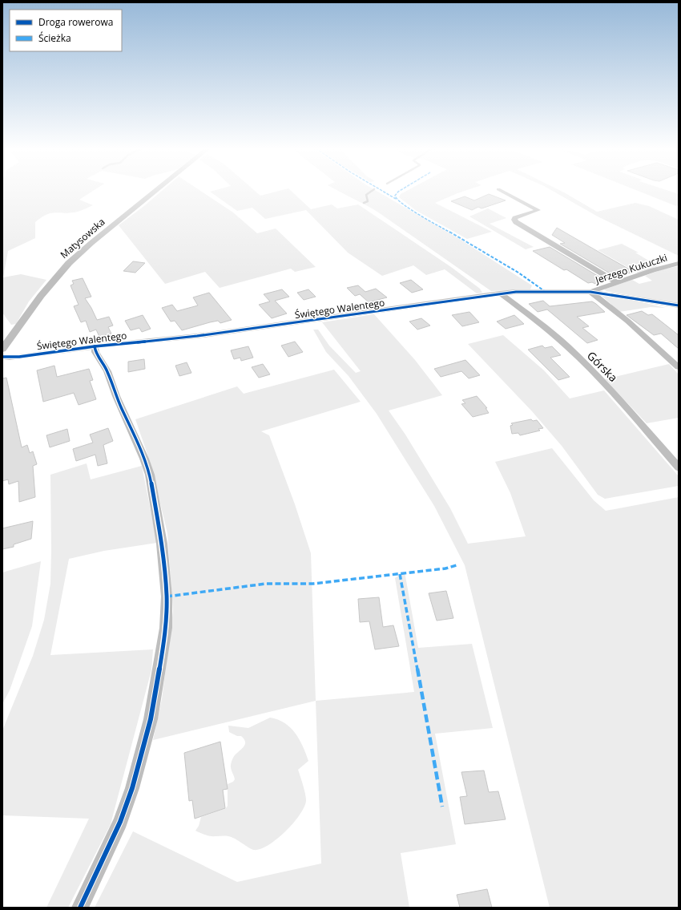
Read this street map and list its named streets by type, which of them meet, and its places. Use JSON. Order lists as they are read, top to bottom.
{
  "streets": {
    "street": [
      "Matysowska",
      "Jerzego Kukuczki",
      "Świętego Walentego",
      "Górska"
    ]
  },
  "crossings": [
    ["Jerzego Kukuczki", "Świętego Walentego"],
    ["Świętego Walentego", "Górska"]
  ],
  "legend": ["Droga rowerowa", "Ścieżka"]
}
